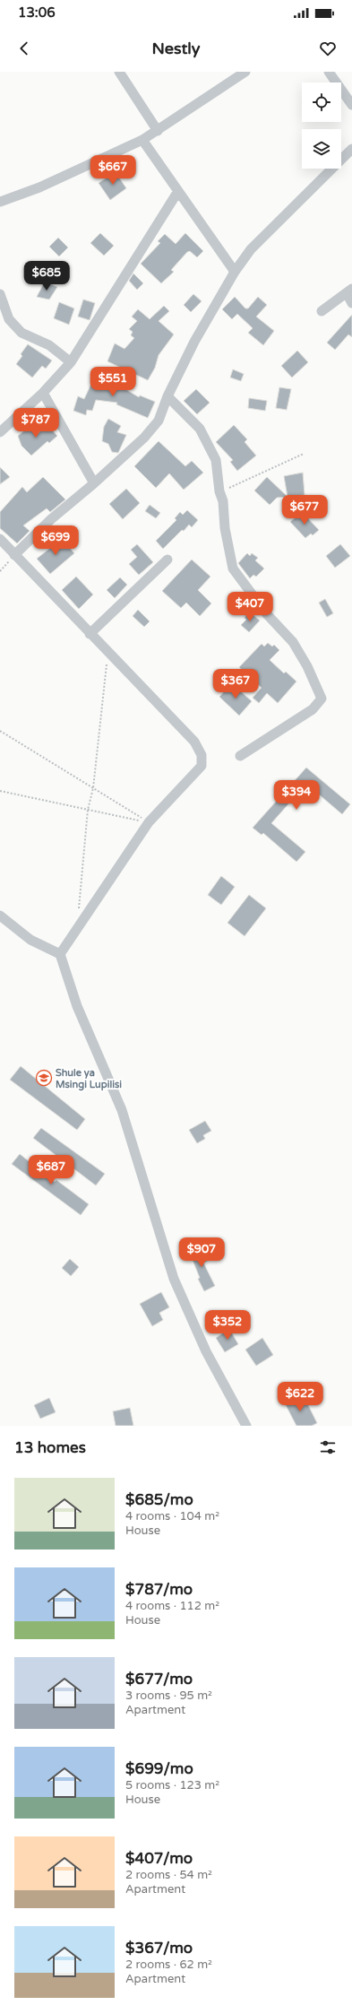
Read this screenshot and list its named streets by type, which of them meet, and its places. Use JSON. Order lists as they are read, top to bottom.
{
  "places": {
    "school or university": ["Shule ya Msingi Lupilisi"]
  },
  "page": {
    "status": "13:06",
    "header": "Nestly",
    "price": [
      "$667",
      "$685",
      "$551",
      "$787",
      "$677",
      "$699",
      "$407",
      "$367",
      "$394",
      "$687",
      "$907",
      "$352",
      "$622"
    ],
    "heading": "13 homes",
    "list": [
      {
        "name": "$685/mo",
        "note": "4 rooms · 104 m² · House"
      },
      {
        "name": "$787/mo",
        "note": "4 rooms · 112 m² · House"
      },
      {
        "name": "$677/mo",
        "note": "3 rooms · 95 m² · Apartment"
      },
      {
        "name": "$699/mo",
        "note": "5 rooms · 123 m² · House"
      },
      {
        "name": "$407/mo",
        "note": "2 rooms · 54 m² · Apartment"
      },
      {
        "name": "$367/mo",
        "note": "2 rooms · 62 m² · Apartment"
      }
    ]
  }
}
